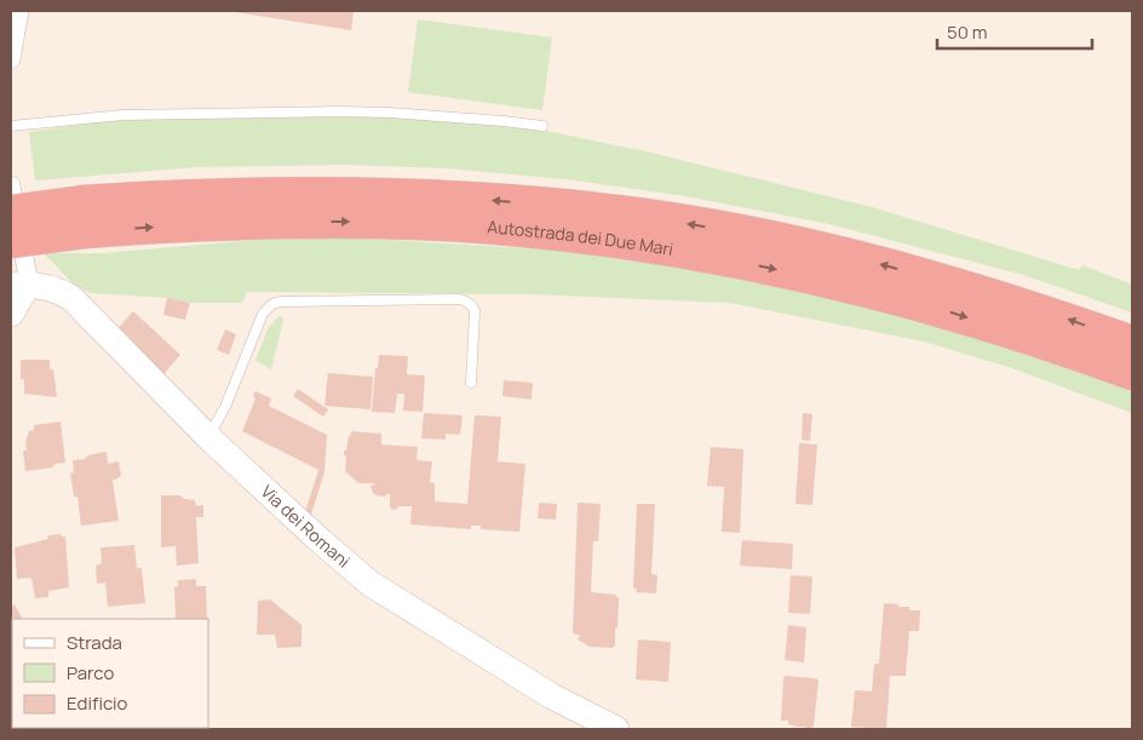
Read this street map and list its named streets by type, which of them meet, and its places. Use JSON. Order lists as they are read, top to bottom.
{
  "streets": {
    "highway": ["Autostrada dei Due Mari"],
    "main road": ["Via dei Romani"]
  },
  "legend": ["Strada", "Parco", "Edificio"],
  "scale_bar": "50 m"
}
